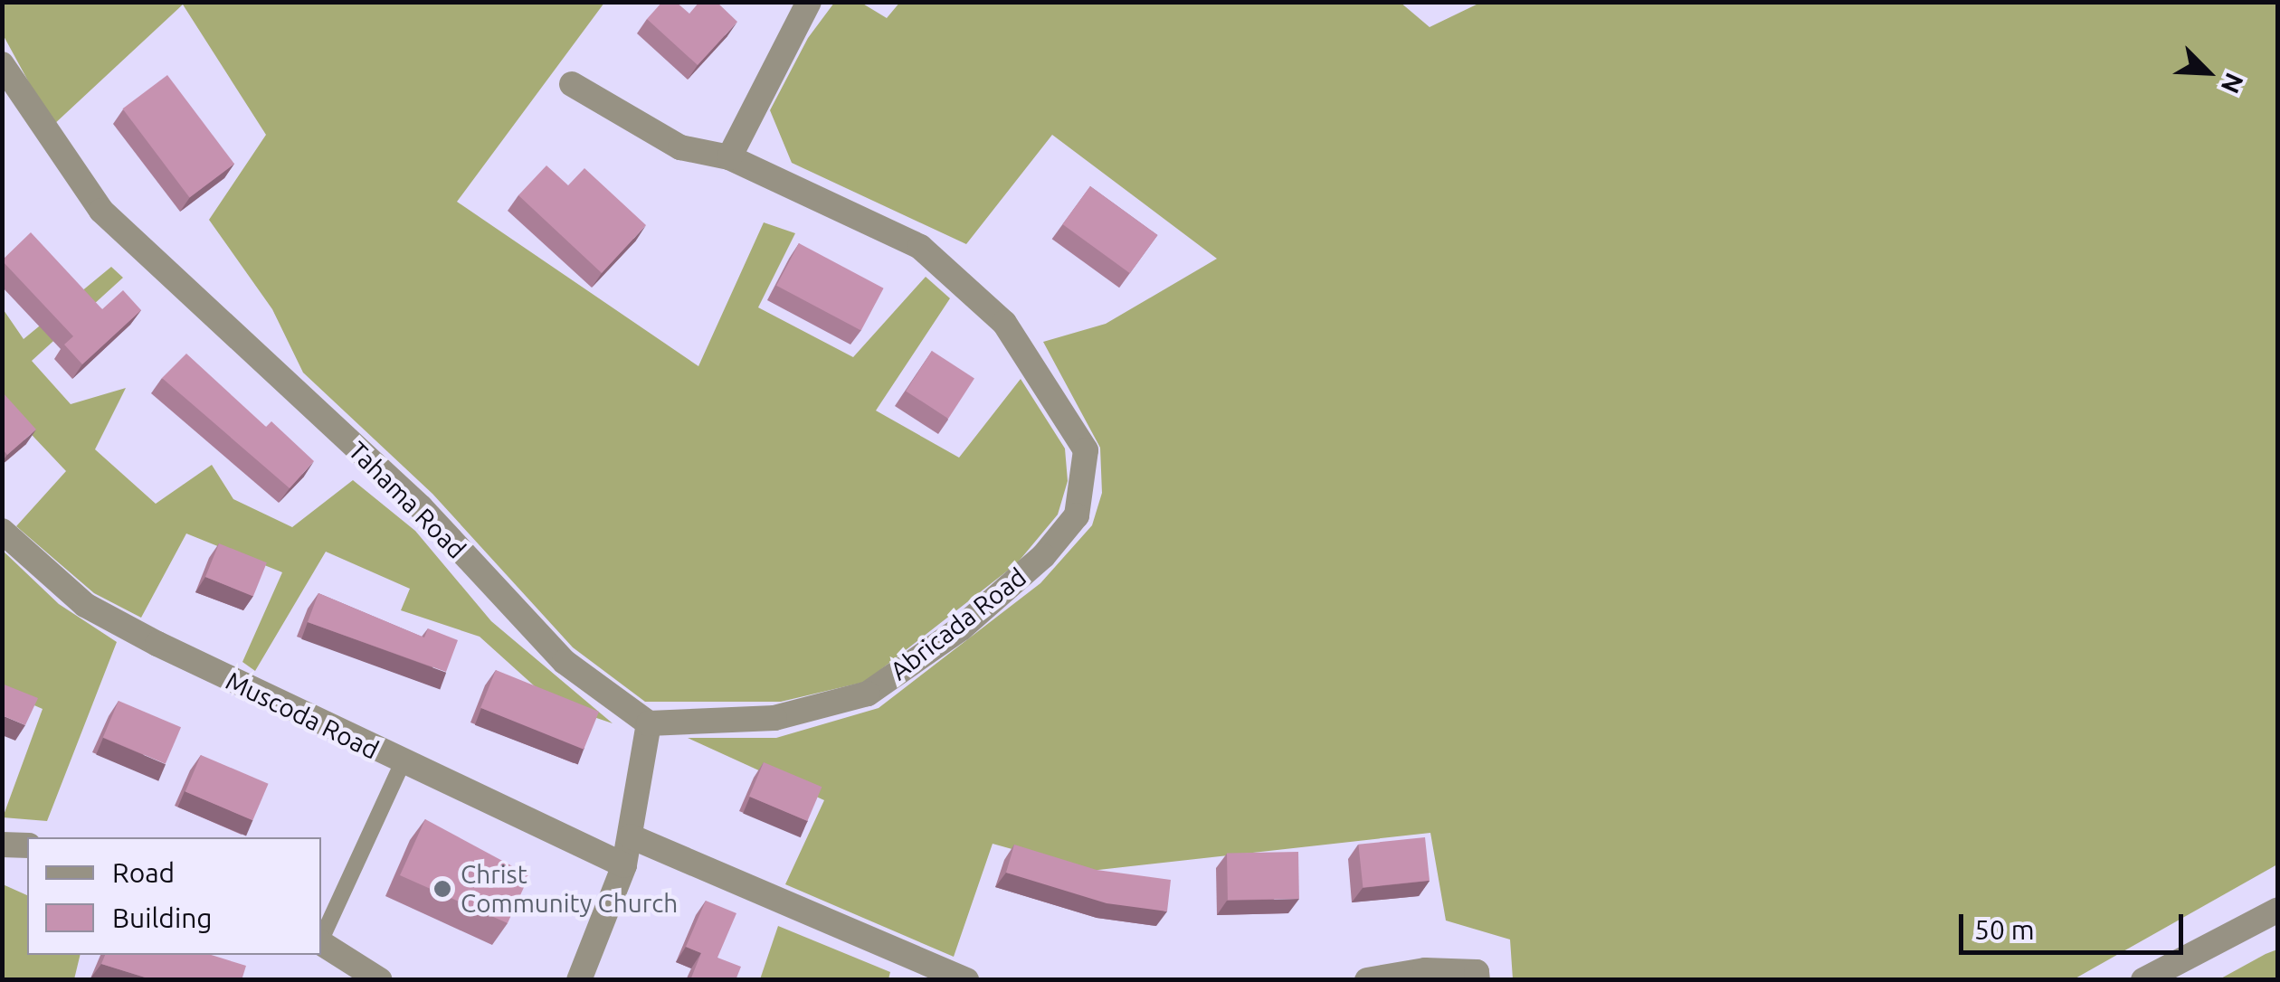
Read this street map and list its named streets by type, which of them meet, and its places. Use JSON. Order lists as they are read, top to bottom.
{
  "streets": {
    "street": ["Tahama Road", "Abricada Road", "Muscoda Road"]
  },
  "crossings": [
    ["Tahama Road", "Abricada Road"]
  ],
  "places": ["Christ Community Church"],
  "legend": ["Road", "Building"],
  "scale_bar": "50 m",
  "north": "bottom right"
}
